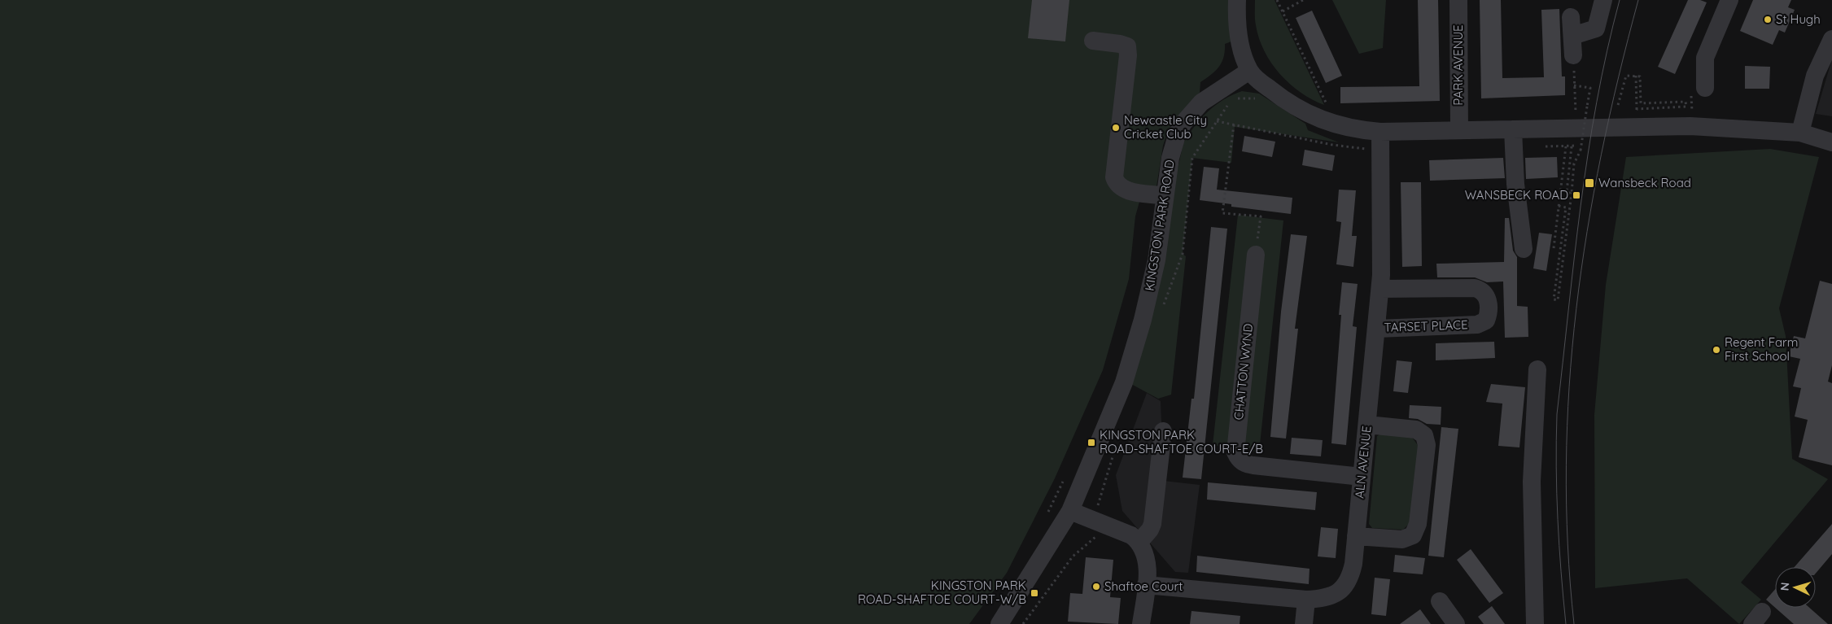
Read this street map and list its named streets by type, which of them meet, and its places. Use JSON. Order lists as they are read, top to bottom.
{
  "streets": {
    "street": [
      "PARK AVENUE",
      "KINGSTON PARK ROAD",
      "TARSET PLACE",
      "CHATTON WYND",
      "ALN AVENUE"
    ]
  },
  "crossings": [
    ["TARSET PLACE", "ALN AVENUE"],
    ["CHATTON WYND", "ALN AVENUE"]
  ],
  "places": {
    "other": [
      "St Hugh",
      "Newcastle City Cricket Club",
      "Regent Farm First School",
      "Shaftoe Court"
    ],
    "transit": [
      "Wansbeck Road",
      "WANSBECK ROAD",
      "KINGSTON PARK ROAD-SHAFTOE COURT-E/B",
      "KINGSTON PARK ROAD-SHAFTOE COURT-W/B"
    ]
  },
  "north": "left"
}
